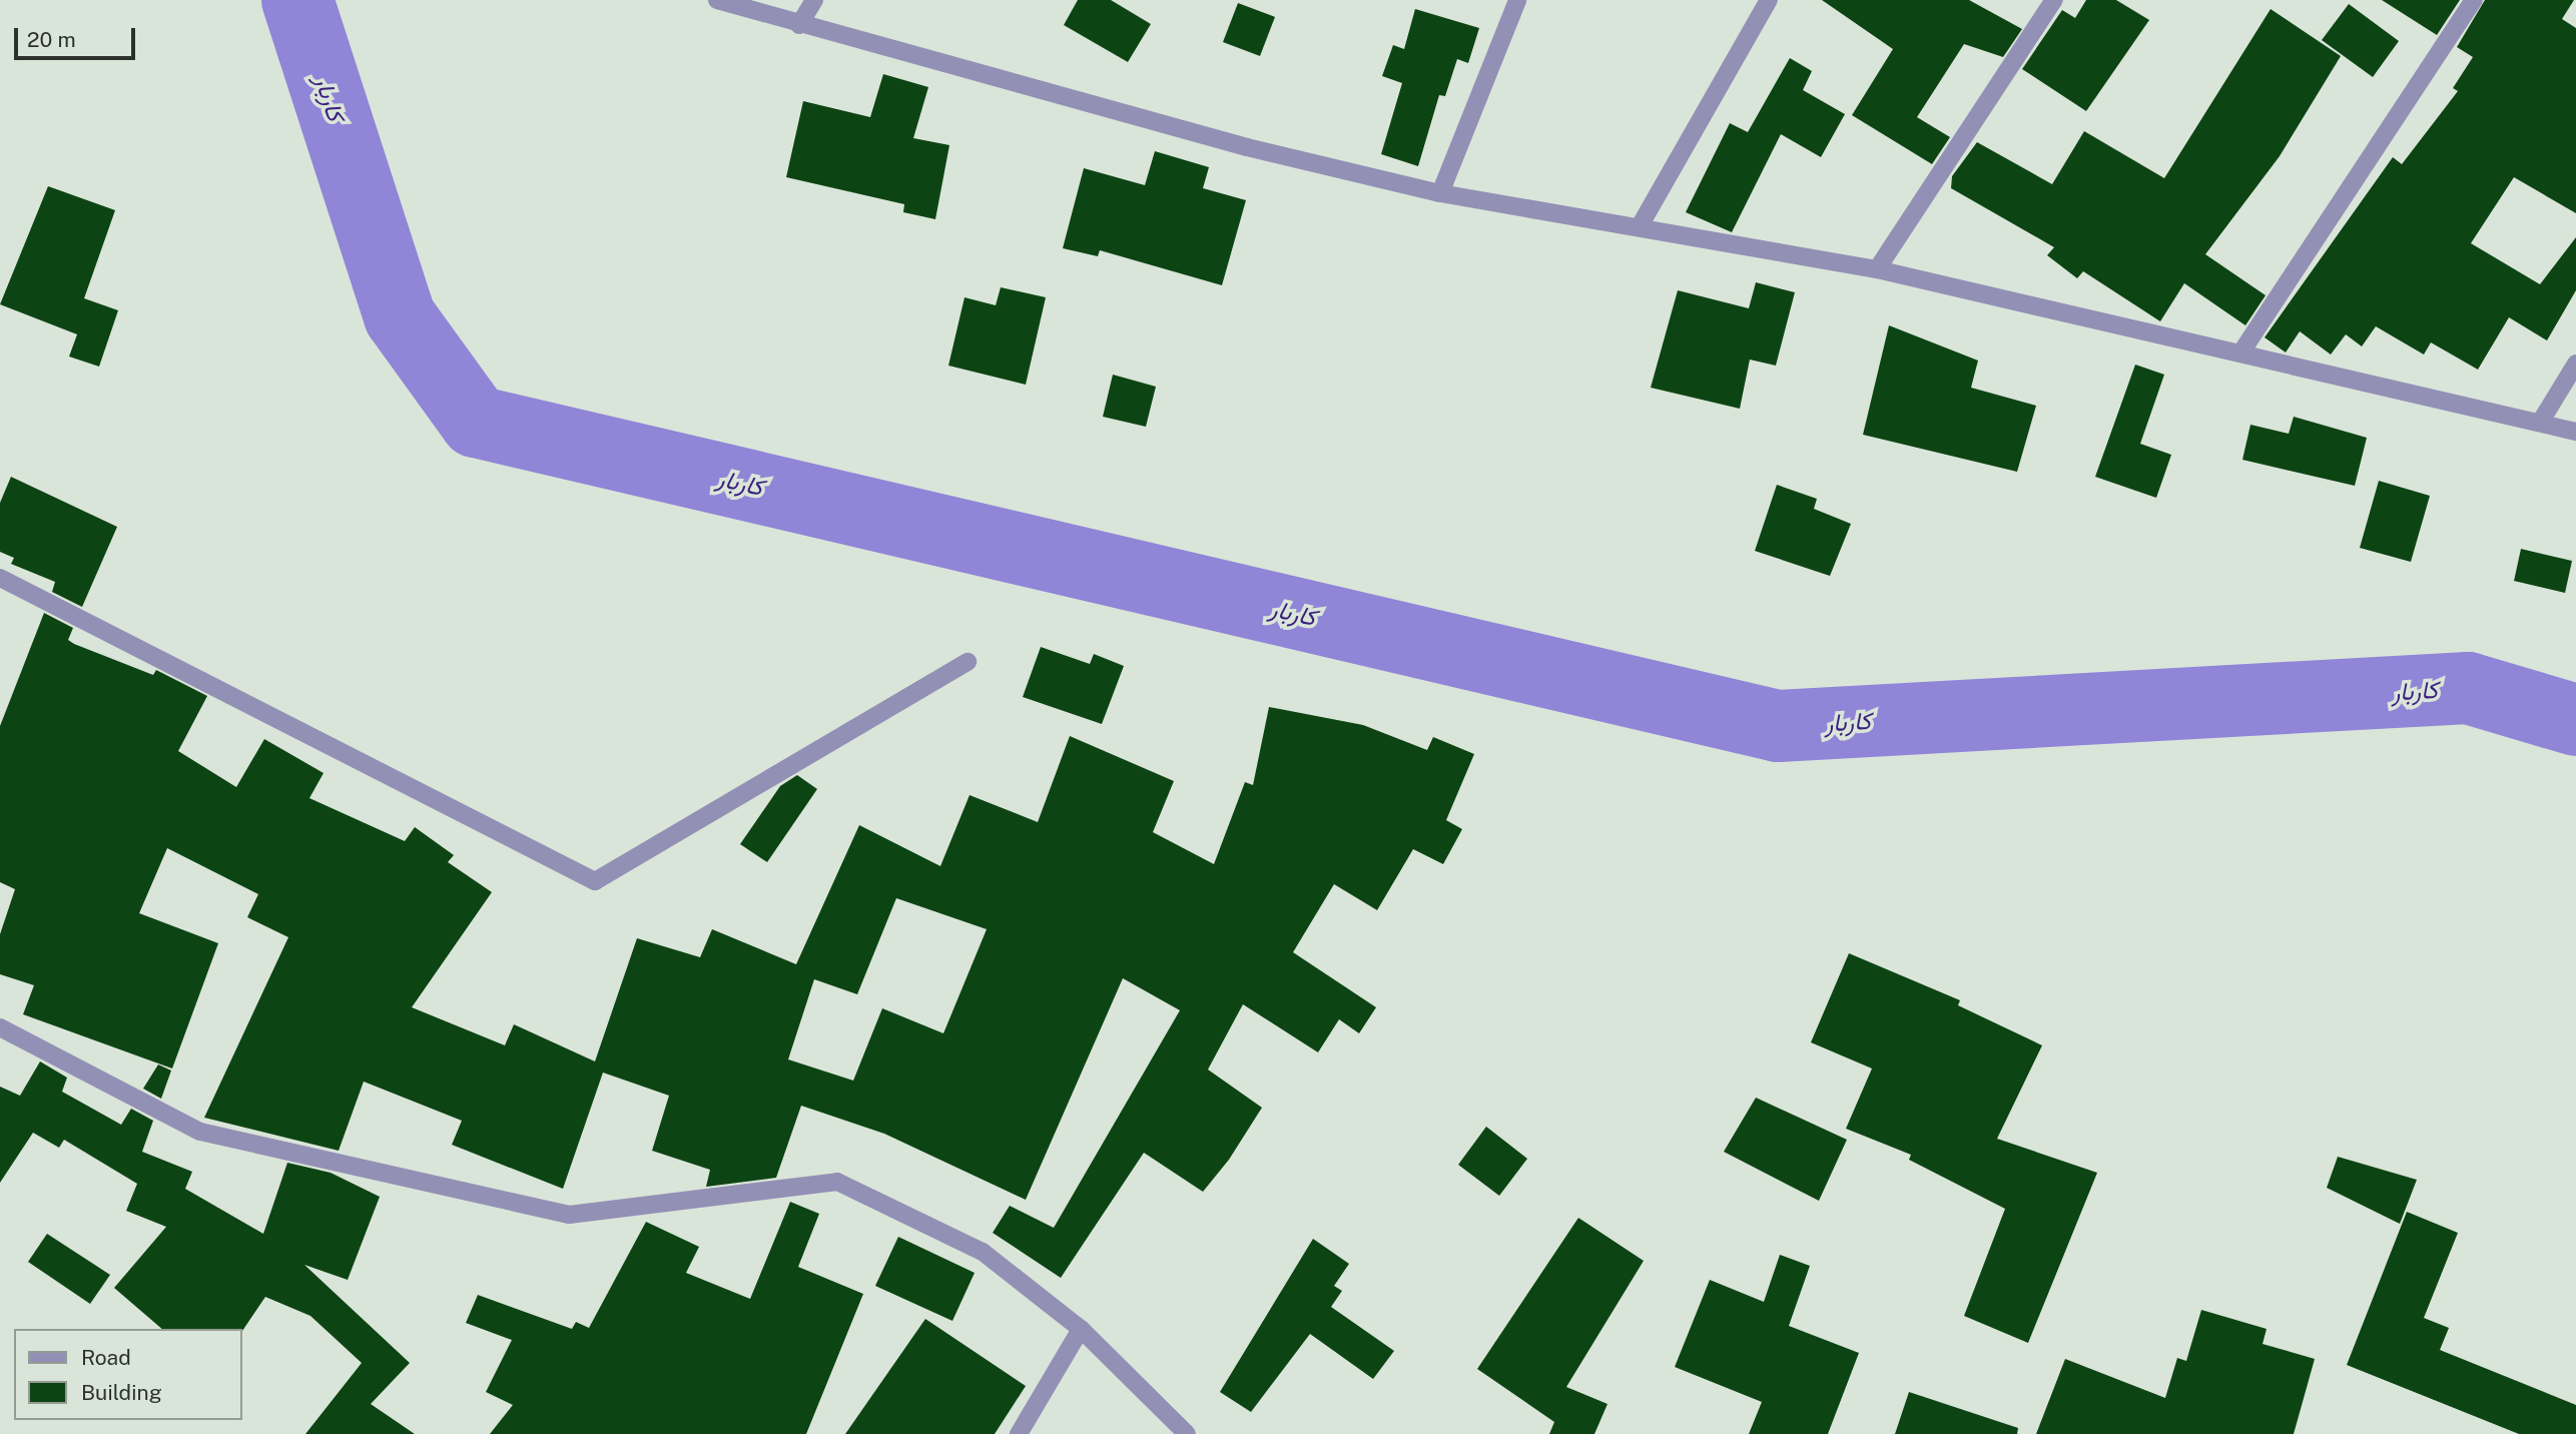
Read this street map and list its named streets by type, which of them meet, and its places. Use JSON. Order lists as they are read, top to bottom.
{
  "water": ["کاربار"],
  "legend": ["Road", "Building"],
  "scale_bar": "20 m"
}
